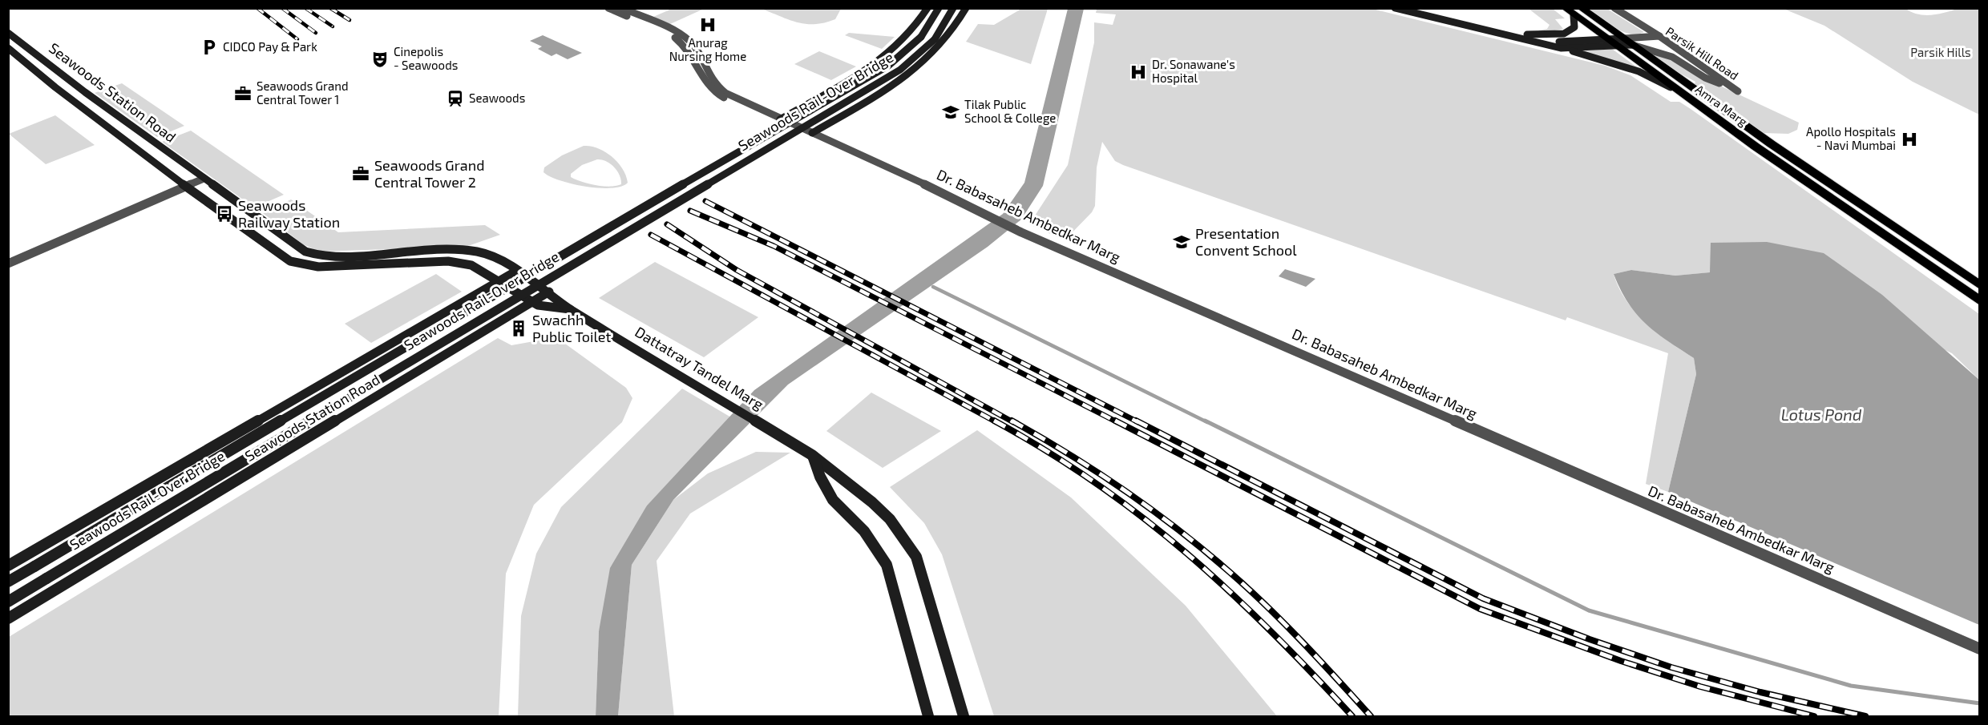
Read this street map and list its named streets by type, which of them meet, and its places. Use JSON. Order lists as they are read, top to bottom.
{
  "streets": {
    "highway": ["Amra Marg"],
    "main road": ["Seawoods Station Road", "Seawoods Rail-Over Bridge", "Dattatray Tandel Marg"],
    "street": ["Parsik Hill Road", "Dr. Babasaheb Ambedkar Marg"]
  },
  "crossings": [
    ["Parsik Hill Road", "Amra Marg"],
    ["Seawoods Station Road", "Dattatray Tandel Marg"]
  ],
  "water": ["Lotus Pond"],
  "parks": ["Parsik Hills"],
  "places": {
    "hospital": ["Anurag Nursing Home", "Dr. Sonawane's Hospital", "Apollo Hospitals - Navi Mumbai"],
    "parking": ["CIDCO Pay & Park"],
    "theatre": ["Cinepolis - Seawoods"],
    "office": ["Seawoods Grand Central Tower 1", "Seawoods Grand Central Tower 2"],
    "station": ["Seawoods"],
    "school or university": ["Tilak Public School & College", "Presentation Convent School"],
    "bus stop": ["Seawoods Railway Station"],
    "building": ["Swachh Public Toilet"]
  }
}
